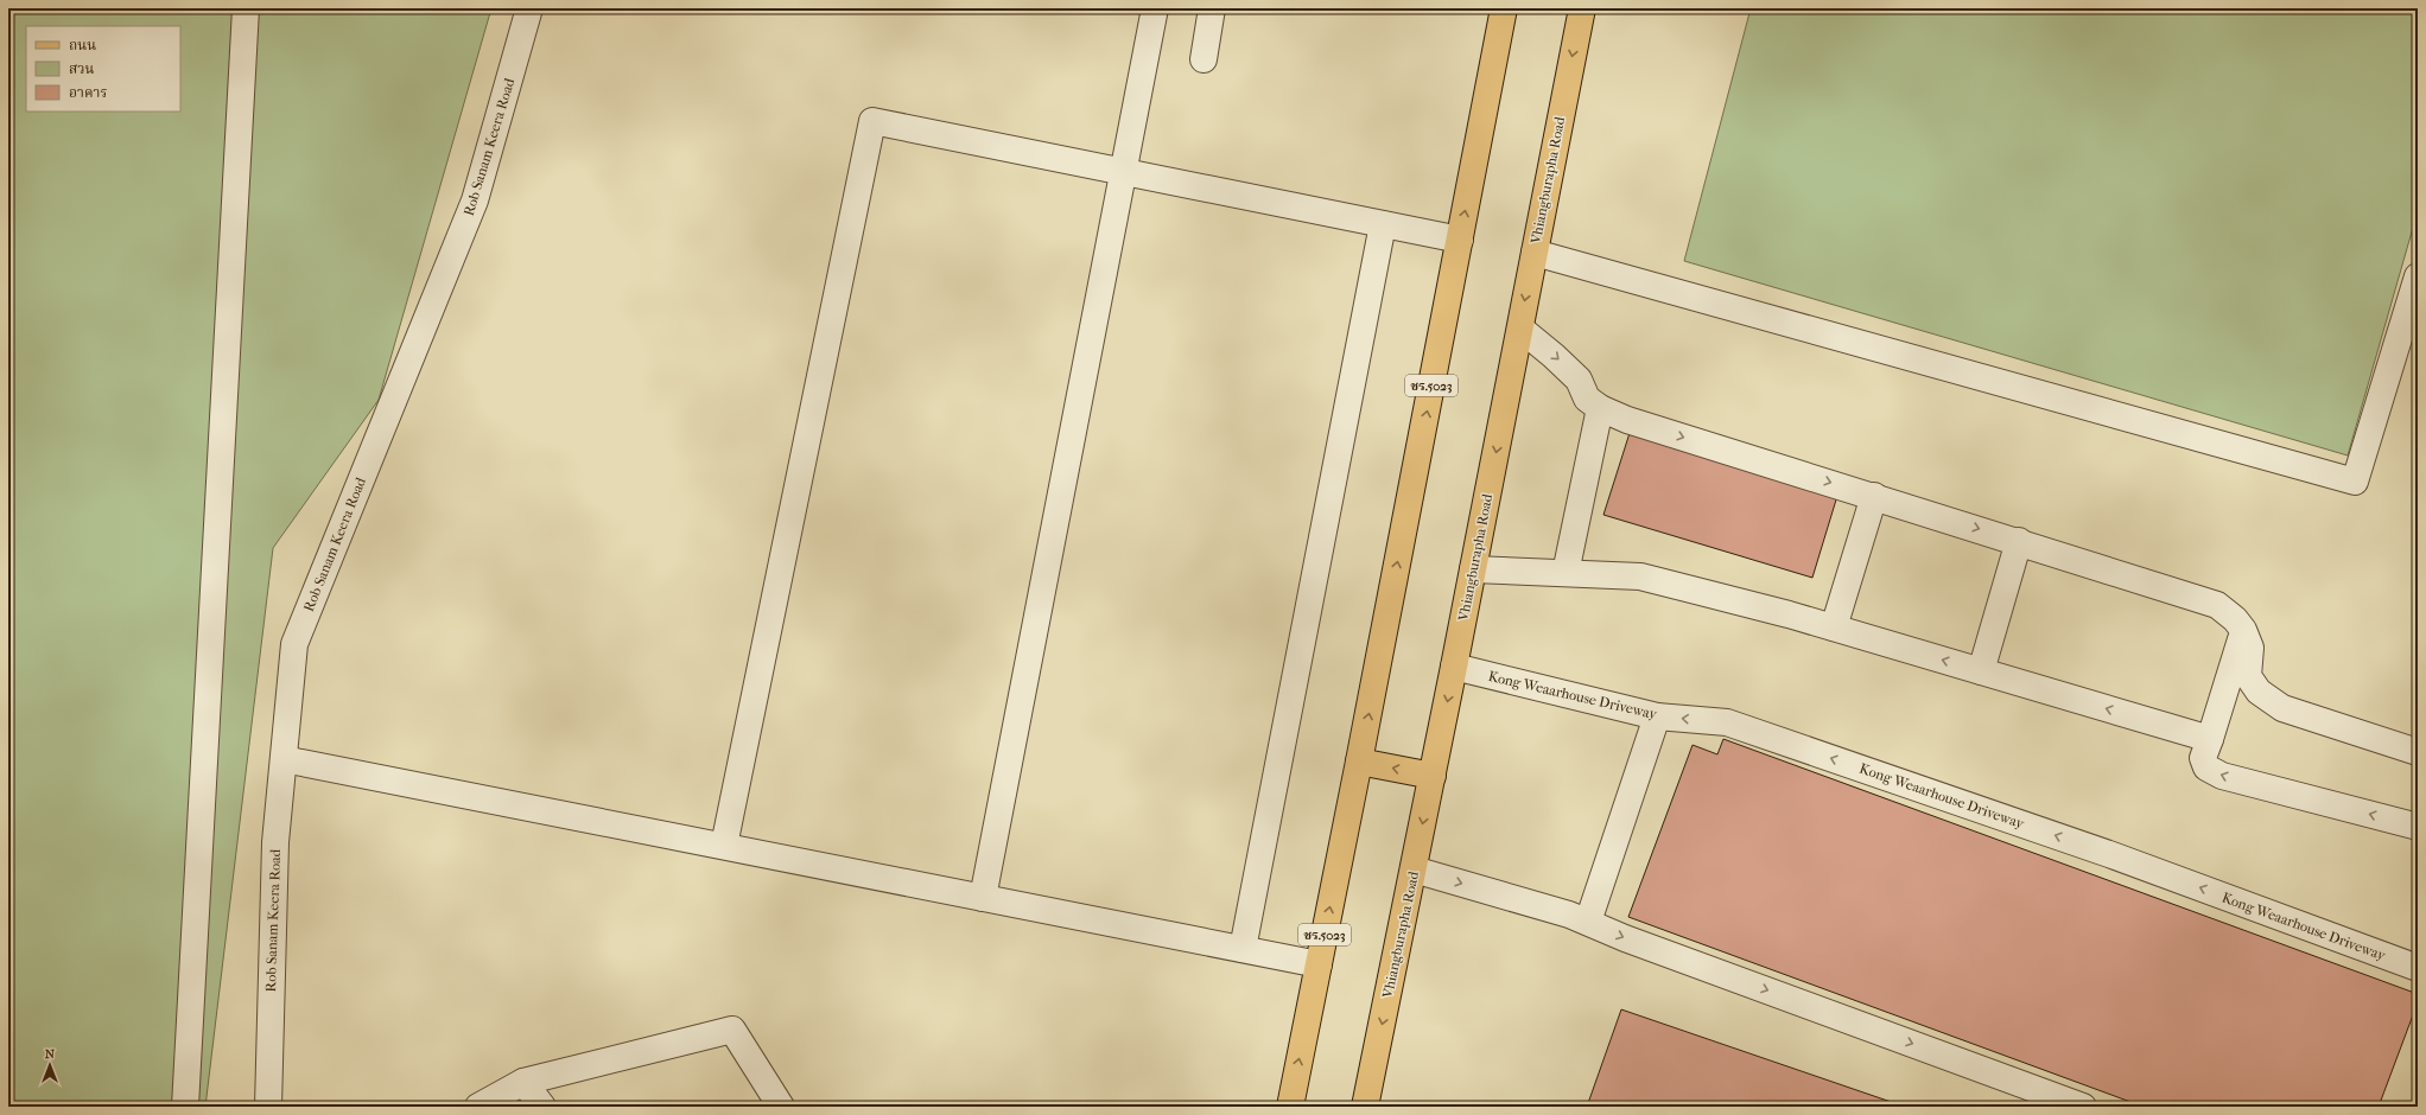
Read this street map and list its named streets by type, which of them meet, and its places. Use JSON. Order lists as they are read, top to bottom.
{
  "streets": {
    "main road": ["Vhiangburapha Road", "ชร.5023"],
    "street": ["Rob Sanam Keera Road", "Kong Weaarhouse Driveway"]
  },
  "crossings": [
    ["Vhiangburapha Road", "Kong Weaarhouse Driveway"]
  ],
  "legend": ["ถนน", "สวน", "อาคาร"],
  "north": "top"
}
